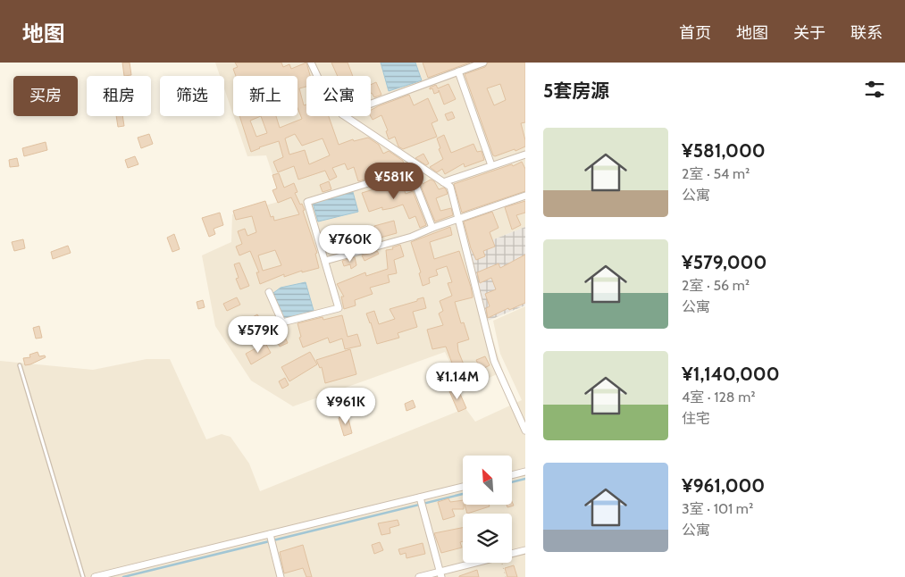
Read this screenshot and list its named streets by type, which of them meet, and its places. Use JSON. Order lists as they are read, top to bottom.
{
  "north": "top left",
  "page": {
    "header": "地图",
    "nav": [
      "首页",
      "地图",
      "关于",
      "联系"
    ],
    "heading": "5套房源",
    "chip": [
      "买房",
      "租房",
      "筛选",
      "新上",
      "公寓"
    ],
    "list": [
      {
        "name": "¥581,000",
        "note": "2室 · 54 m² · 公寓"
      },
      {
        "name": "¥579,000",
        "note": "2室 · 56 m² · 公寓"
      },
      {
        "name": "¥1,140,000",
        "note": "4室 · 128 m² · 住宅"
      },
      {
        "name": "¥961,000",
        "note": "3室 · 101 m² · 公寓"
      }
    ],
    "price": [
      "¥581K",
      "¥760K",
      "¥579K",
      "¥1.14M",
      "¥961K"
    ]
  }
}
